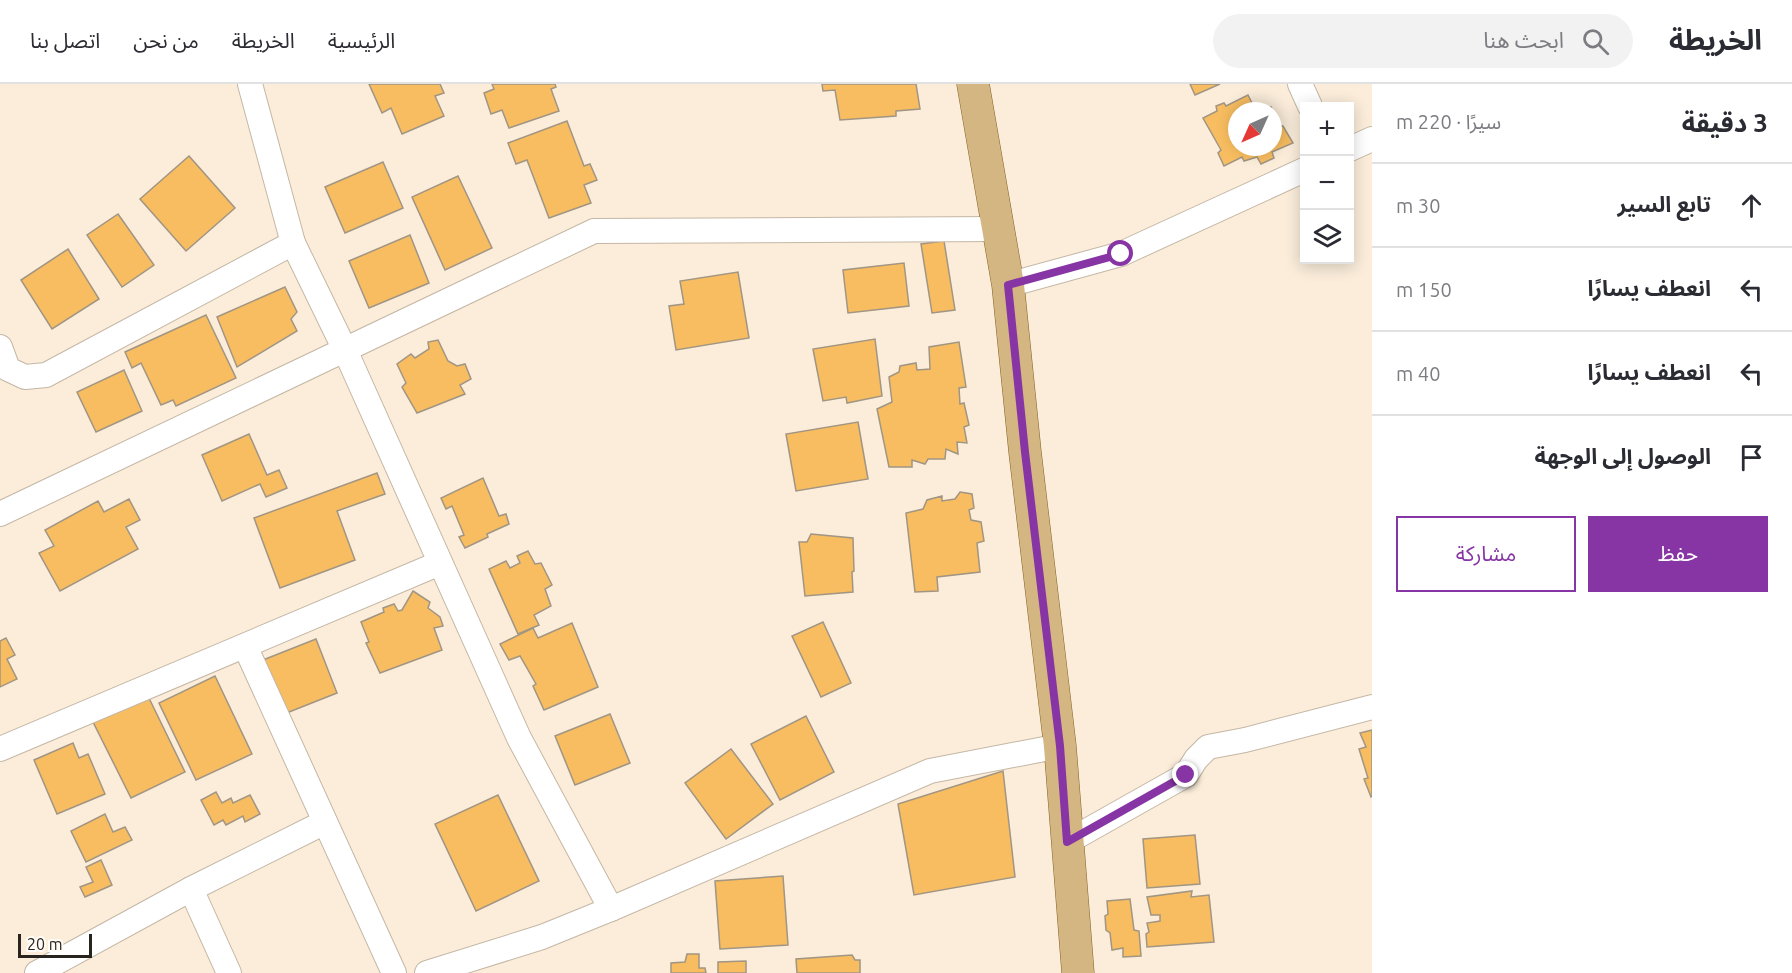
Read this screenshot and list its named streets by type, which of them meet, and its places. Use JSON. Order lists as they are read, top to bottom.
{
  "scale_bar": "20 m",
  "north": "bottom left",
  "page": {
    "header": "الخريطة",
    "search": "ابحث هنا",
    "nav": [
      "الرئيسية",
      "الخريطة",
      "من نحن",
      "اتصل بنا"
    ],
    "heading": ["3 دقيقة", "سيرًا · 220 m"],
    "map_buttons": ["+", "−"],
    "list": [
      ["تابع السير", "30 m"],
      ["انعطف يسارًا", "150 m"],
      ["انعطف يسارًا", "40 m"],
      "الوصول إلى الوجهة"
    ],
    "buttons": ["حفظ", "مشاركة"],
    "scale": "20 m"
  }
}
